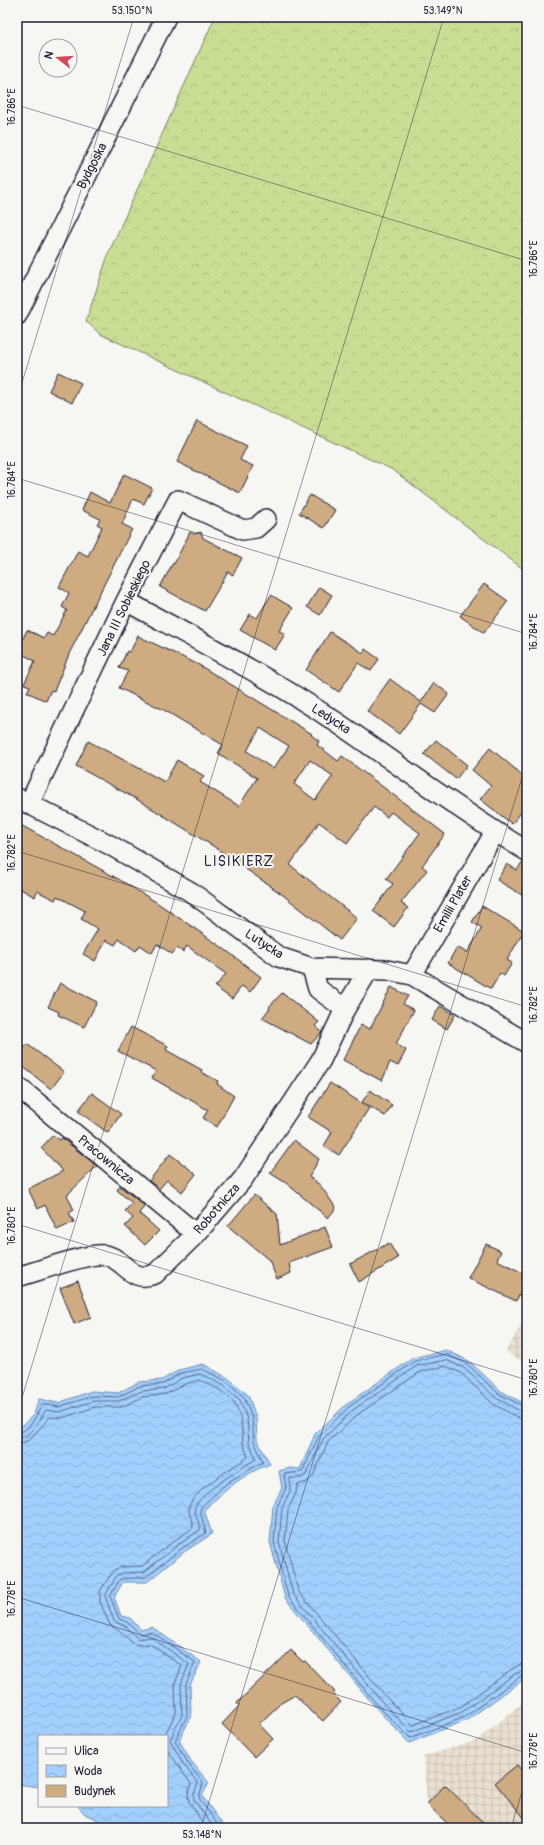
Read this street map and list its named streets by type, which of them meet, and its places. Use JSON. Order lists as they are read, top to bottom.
{
  "streets": {
    "street": [
      "Bydgoska",
      "Jana III Sobieskiego",
      "Ledycka",
      "Emilii Plater",
      "Lutycka",
      "Pracownicza",
      "Robotnicza"
    ]
  },
  "crossings": [
    ["Jana III Sobieskiego", "Ledycka"],
    ["Jana III Sobieskiego", "Lutycka"],
    ["Ledycka", "Emilii Plater"],
    ["Emilii Plater", "Lutycka"],
    ["Lutycka", "Robotnicza"],
    ["Pracownicza", "Robotnicza"]
  ],
  "districts": ["LISIKIERZ"],
  "legend": ["Ulica", "Woda", "Budynek"],
  "north": "left",
  "coordinates": [
    "53.150°N",
    "53.149°N",
    "16.786°E",
    "16.784°E",
    "16.782°E",
    "16.780°E",
    "16.778°E",
    "53.148°N"
  ]
}
